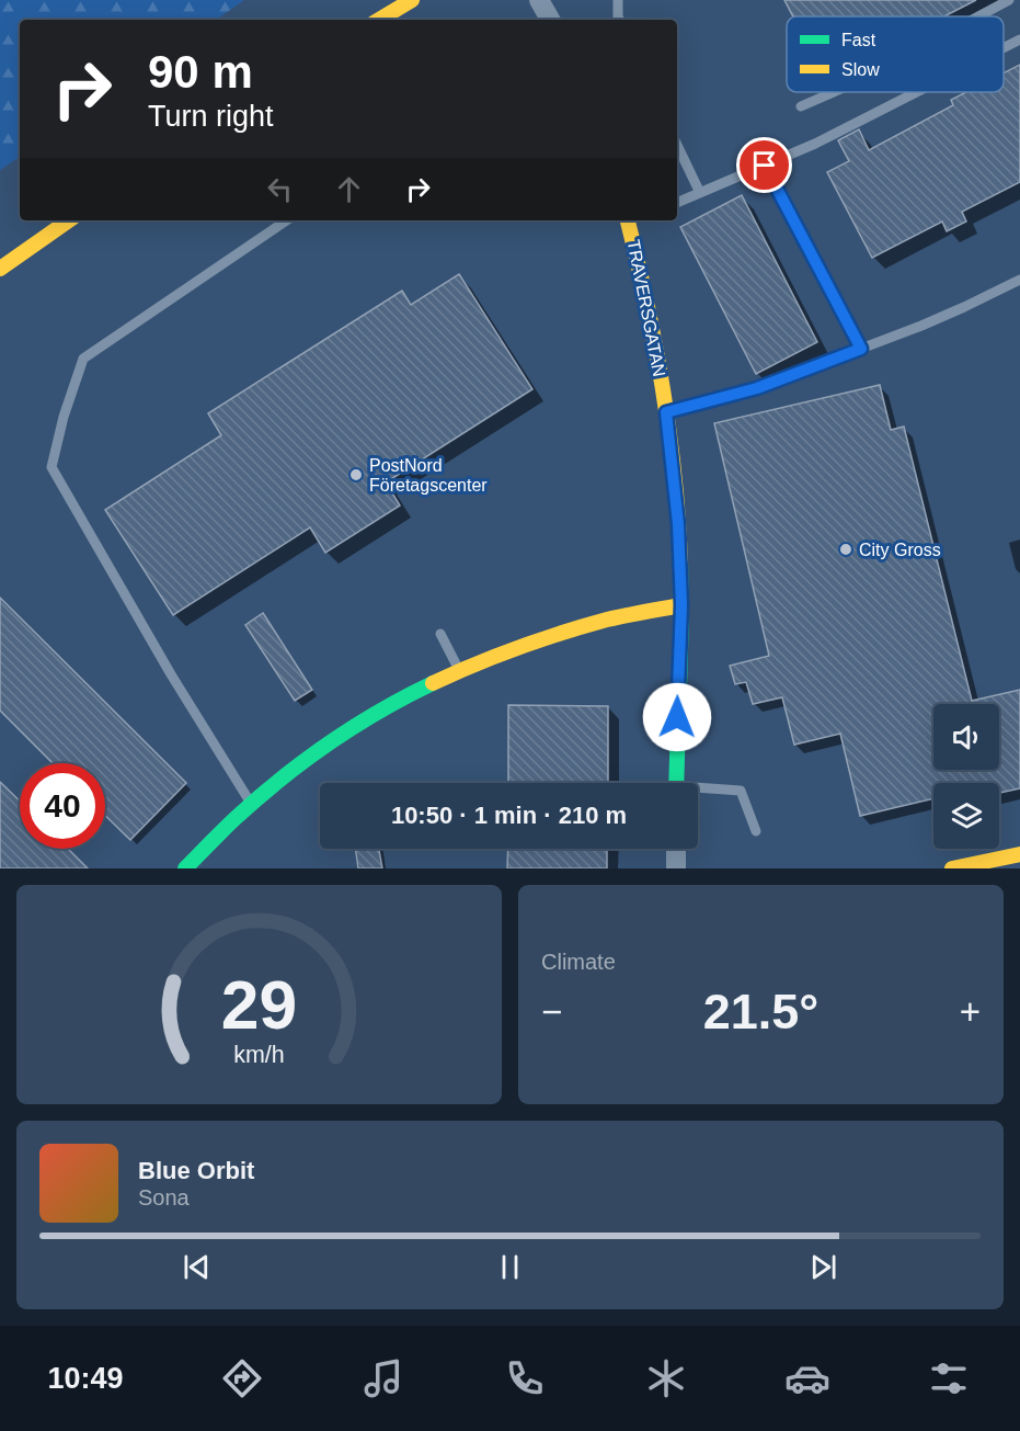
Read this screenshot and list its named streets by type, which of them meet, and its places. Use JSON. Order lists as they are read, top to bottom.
{
  "streets": {
    "street": ["TRAVERSGATAN"]
  },
  "places": ["PostNord Företagscenter", "City Gross"],
  "legend": ["Fast", "Slow"],
  "page": {
    "turn": ["90 m", "Turn right"],
    "limit": "40",
    "trip": "10:50 · 1 min · 210 m",
    "tile": "Climate",
    "heat": ["−", "21.5°", "+"],
    "song": ["Blue Orbit", "Sona"],
    "tabs": "10:49",
    "gauge": ["29", "km/h"]
  }
}
